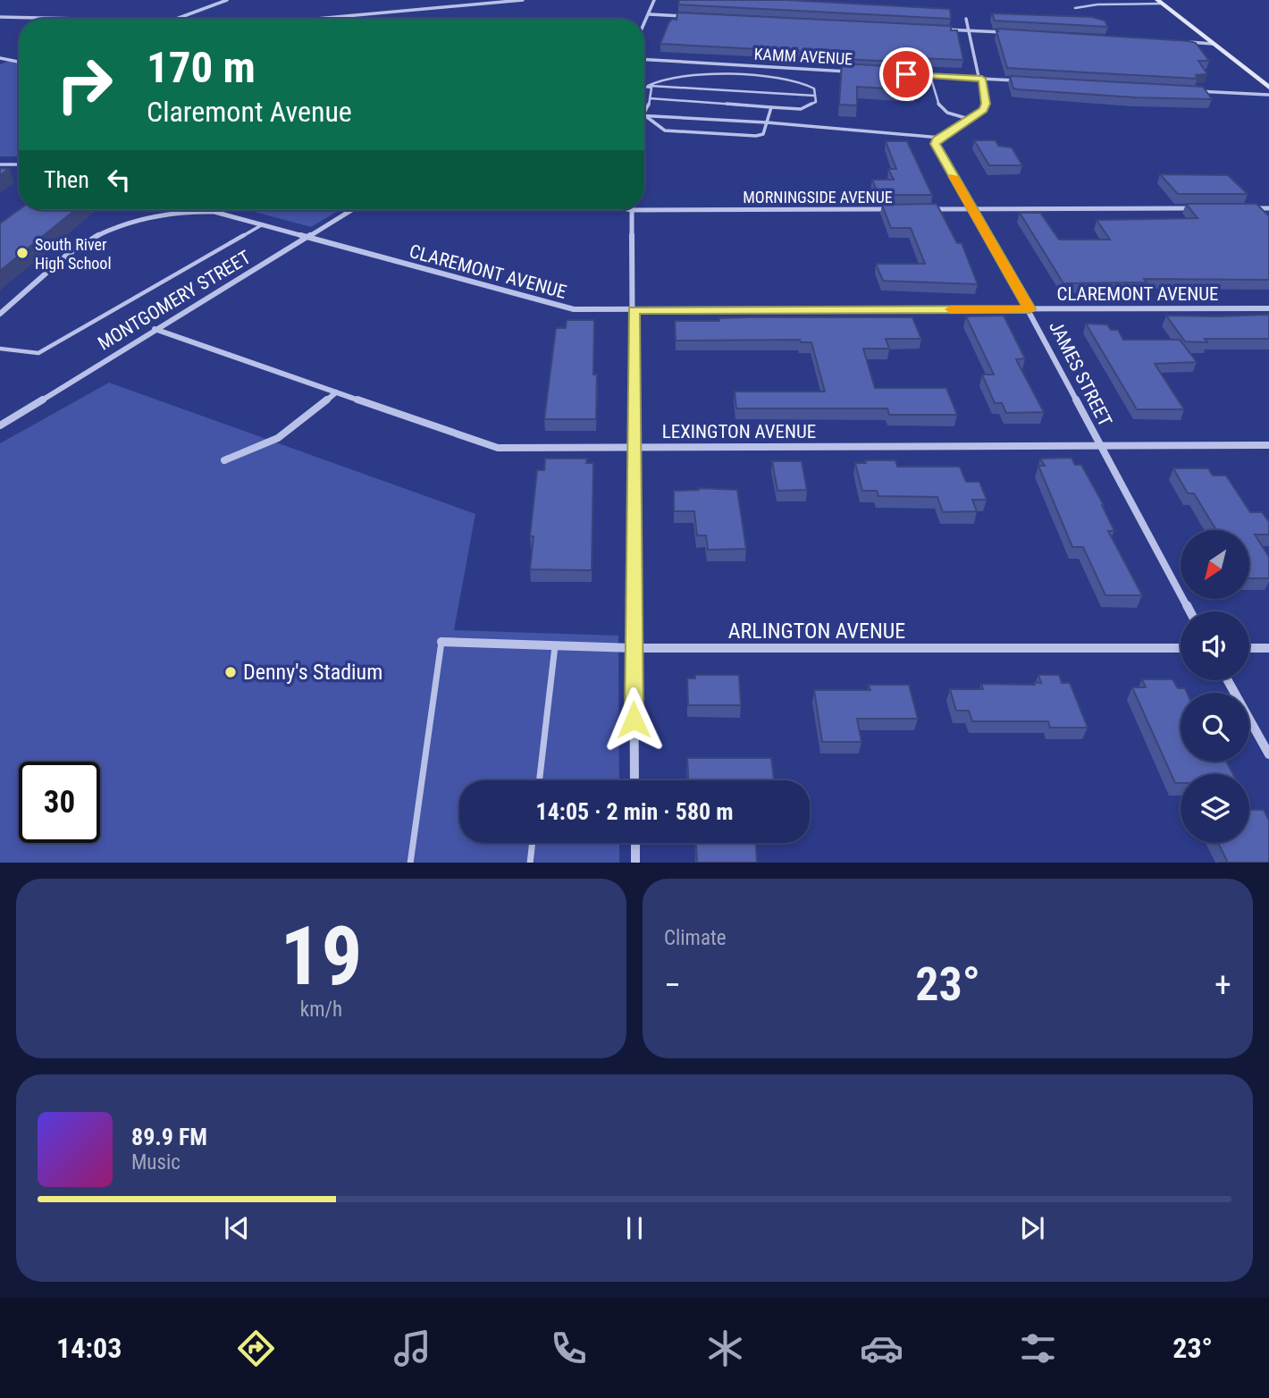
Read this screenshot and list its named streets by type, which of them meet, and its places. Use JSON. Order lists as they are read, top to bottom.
{
  "streets": {
    "street": [
      "KAMM AVENUE",
      "MORNINGSIDE AVENUE",
      "CLAREMONT AVENUE",
      "MONTGOMERY STREET",
      "JAMES STREET",
      "LEXINGTON AVENUE",
      "ARLINGTON AVENUE"
    ]
  },
  "crossings": [
    ["CLAREMONT AVENUE", "MONTGOMERY STREET"],
    ["CLAREMONT AVENUE", "JAMES STREET"],
    ["MONTGOMERY STREET", "LEXINGTON AVENUE"],
    ["JAMES STREET", "LEXINGTON AVENUE"]
  ],
  "places": ["South River High School", "Denny's Stadium"],
  "north": "bottom left",
  "page": {
    "turn": ["170 m", "Claremont Avenue"],
    "then": "Then",
    "limit": "30",
    "trip": "14:05 · 2 min · 580 m",
    "tile": [
      ["19", "km/h"],
      "Climate"
    ],
    "heat": ["−", "23°", "+"],
    "song": ["89.9 FM", "Music"],
    "tabs": ["14:03", "23°"]
  }
}
